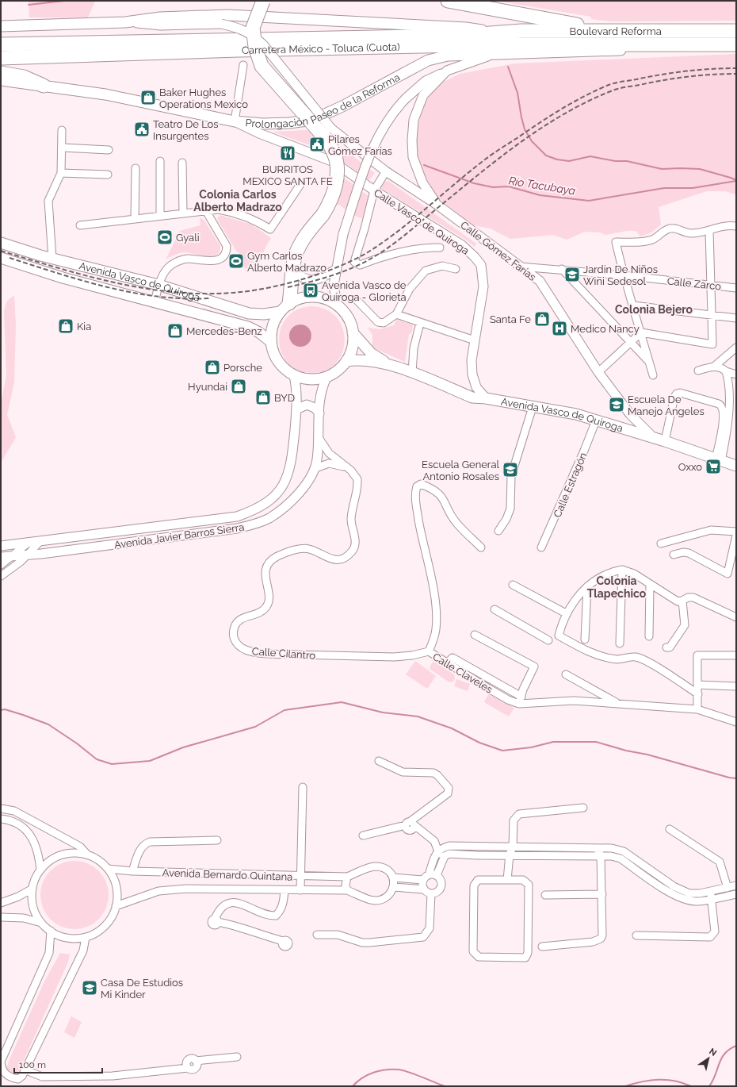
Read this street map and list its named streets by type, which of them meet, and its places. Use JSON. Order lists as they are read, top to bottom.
{
  "streets": {
    "highway": ["Boulevard Reforma", "Carretera México - Toluca (Cuota)"],
    "main road": ["Prolongación Paseo de la Reforma", "Avenida Vasco de Quiroga"],
    "street": [
      "Calle Vasco de Quiroga",
      "Calle Gómez Farías",
      "Calle Zarco",
      "Calle Estragón",
      "Avenida Javier Barros Sierra",
      "Calle Cilantro",
      "Calle Claveles",
      "Avenida Bernardo Quintana"
    ]
  },
  "crossings": [
    ["Boulevard Reforma", "Carretera México - Toluca (Cuota)"],
    ["Boulevard Reforma", "Prolongación Paseo de la Reforma"],
    ["Carretera México - Toluca (Cuota)", "Prolongación Paseo de la Reforma"],
    ["Prolongación Paseo de la Reforma", "Calle Vasco de Quiroga"],
    ["Prolongación Paseo de la Reforma", "Avenida Vasco de Quiroga"],
    ["Prolongación Paseo de la Reforma", "Avenida Javier Barros Sierra"],
    ["Calle Vasco de Quiroga", "Avenida Vasco de Quiroga"],
    ["Calle Gómez Farías", "Avenida Vasco de Quiroga"],
    ["Calle Gómez Farías", "Calle Zarco"],
    ["Avenida Vasco de Quiroga", "Calle Estragón"],
    ["Avenida Vasco de Quiroga", "Avenida Javier Barros Sierra"],
    ["Avenida Javier Barros Sierra", "Calle Cilantro"],
    ["Calle Cilantro", "Calle Claveles"]
  ],
  "districts": ["Colonia Carlos Alberto Madrazo", "Colonia Bejero", "Colonia Tlapechico"],
  "water": ["Río Tacubaya"],
  "places": {
    "shop": [
      "Baker Hughes Operations Mexico",
      "Santa Fe",
      "Kia",
      "Mercedes-Benz",
      "Porsche",
      "Hyundai",
      "BYD"
    ],
    "public building": ["Teatro De Los Insurgentes", "Pilares Gómez Farías"],
    "restaurant": ["BURRITOS MEXICO SANTA FE"],
    "sports": ["Gyali", "Gym Carlos Alberto Madrazo"],
    "school or university": [
      "Jardin De Niños Wini Sedesol",
      "Escuela De Manejo Angeles",
      "Escuela General Antonio Rosales",
      "Casa De Estudios Mi Kinder"
    ],
    "bus stop": ["Avenida Vasco de Quiroga - Glorieta"],
    "hospital": ["Medico Nancy"],
    "supermarket": ["Oxxo"]
  },
  "scale_bar": "100 m",
  "north": "top right"
}
